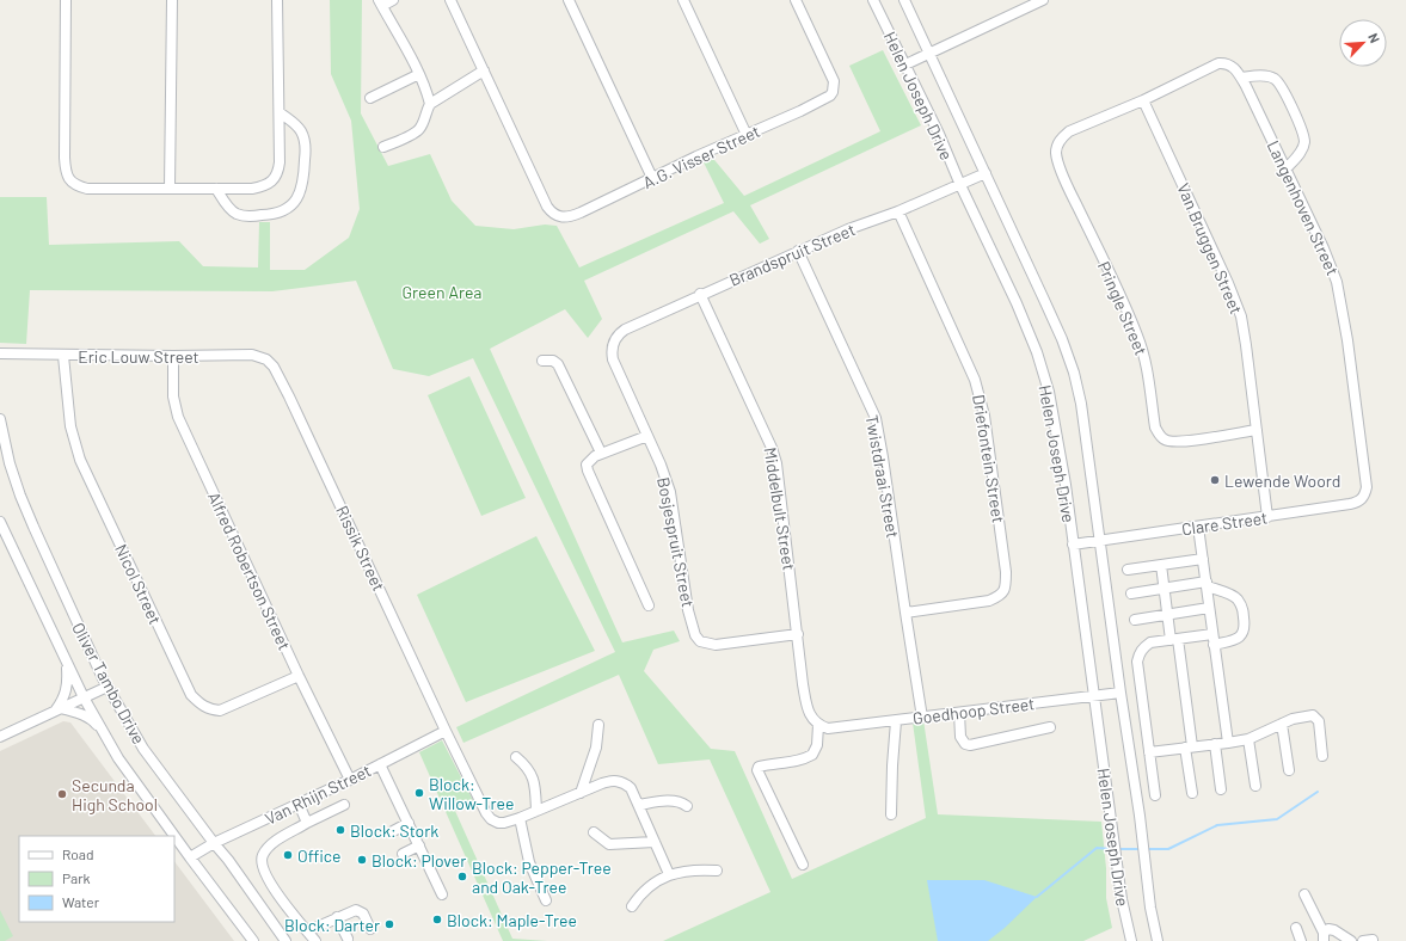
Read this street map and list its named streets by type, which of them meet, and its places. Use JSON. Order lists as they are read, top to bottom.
{
  "streets": {
    "street": [
      "Helen Joseph Drive",
      "A.G. Visser Street",
      "Langenhoven Street",
      "Van Bruggen Street",
      "Brandspruit Street",
      "Pringle Street",
      "Eric Louw Street",
      "Driefontein Street",
      "Twistdraai Street",
      "Middelbult Street",
      "Clare Street",
      "Bosjespruit Street",
      "Rissik Street",
      "Alfred Robertson Street",
      "Nicol Street",
      "Oliver Tambo Drive",
      "Goedhoop Street",
      "Van Rhijn Street"
    ]
  },
  "crossings": [
    ["Helen Joseph Drive", "Brandspruit Street"],
    ["Helen Joseph Drive", "Clare Street"],
    ["Helen Joseph Drive", "Goedhoop Street"],
    ["Langenhoven Street", "Van Bruggen Street"],
    ["Langenhoven Street", "Pringle Street"],
    ["Langenhoven Street", "Clare Street"],
    ["Van Bruggen Street", "Pringle Street"],
    ["Van Bruggen Street", "Clare Street"],
    ["Brandspruit Street", "Driefontein Street"],
    ["Brandspruit Street", "Twistdraai Street"],
    ["Brandspruit Street", "Middelbult Street"],
    ["Brandspruit Street", "Bosjespruit Street"],
    ["Eric Louw Street", "Rissik Street"],
    ["Eric Louw Street", "Alfred Robertson Street"],
    ["Eric Louw Street", "Nicol Street"],
    ["Driefontein Street", "Twistdraai Street"],
    ["Twistdraai Street", "Goedhoop Street"],
    ["Middelbult Street", "Bosjespruit Street"],
    ["Middelbult Street", "Goedhoop Street"],
    ["Rissik Street", "Van Rhijn Street"],
    ["Alfred Robertson Street", "Nicol Street"],
    ["Alfred Robertson Street", "Van Rhijn Street"],
    ["Oliver Tambo Drive", "Van Rhijn Street"]
  ],
  "parks": ["Green Area"],
  "places": [
    "Lewende Woord",
    "Block: Willow-Tree",
    "Secunda High School",
    "Block: Stork",
    "Office",
    "Block: Plover",
    "Block: Pepper-Tree and Oak-Tree",
    "Block: Maple-Tree",
    "Block: Darter"
  ],
  "legend": ["Road", "Park", "Water"],
  "north": "top right"
}
